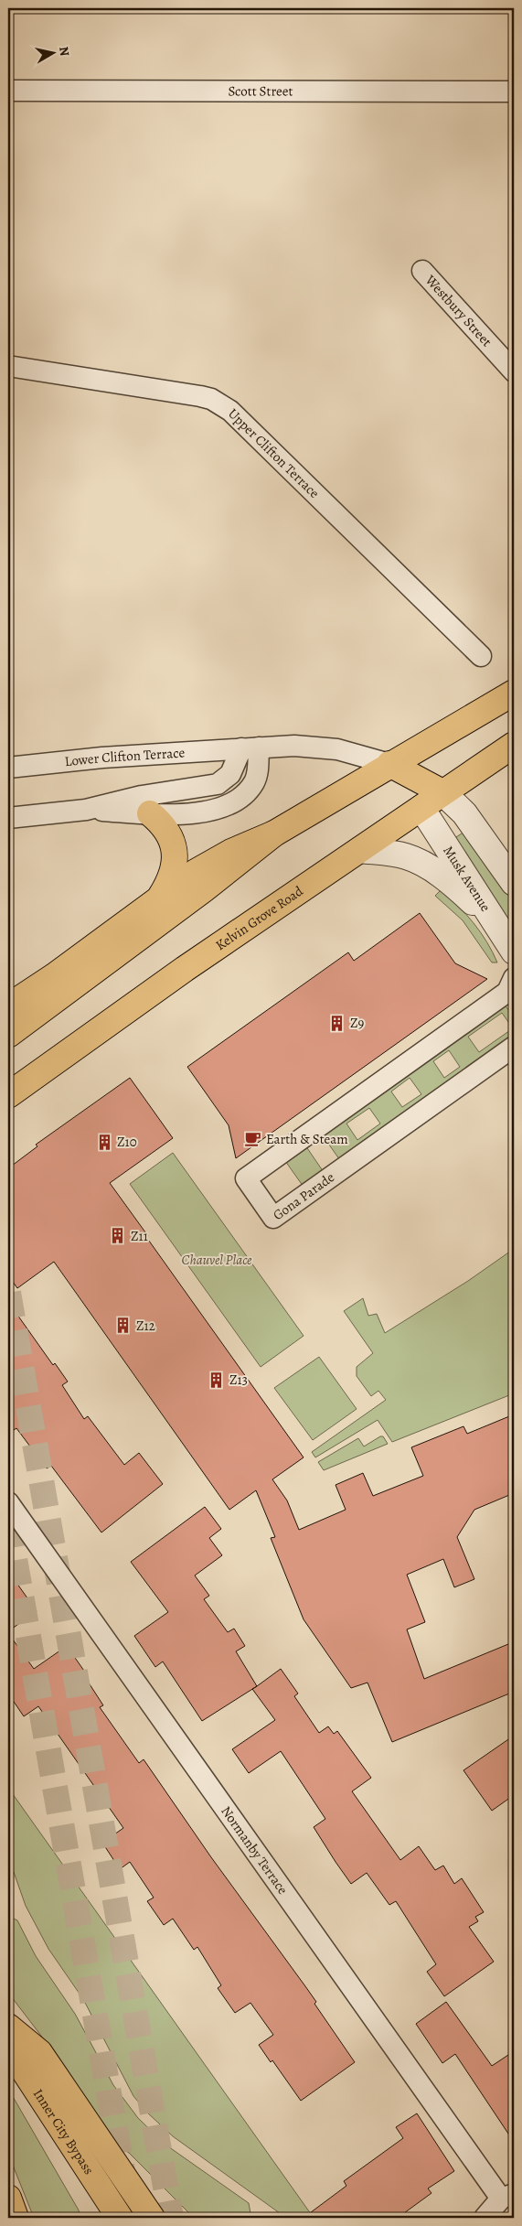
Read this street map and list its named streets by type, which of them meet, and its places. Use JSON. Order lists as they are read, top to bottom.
{
  "streets": {
    "main road": ["Kelvin Grove Road", "Inner City Bypass"],
    "street": [
      "Scott Street",
      "Westbury Street",
      "Upper Clifton Terrace",
      "Lower Clifton Terrace",
      "Musk Avenue",
      "Gona Parade",
      "Normanby Terrace"
    ]
  },
  "crossings": [
    ["Musk Avenue", "Kelvin Grove Road"]
  ],
  "parks": ["Chauvel Place"],
  "places": {
    "building": [
      "Z9",
      "Z10",
      "Z11",
      "Z12",
      "Z13"
    ],
    "cafe": ["Earth & Steam"]
  },
  "north": "right"
}
